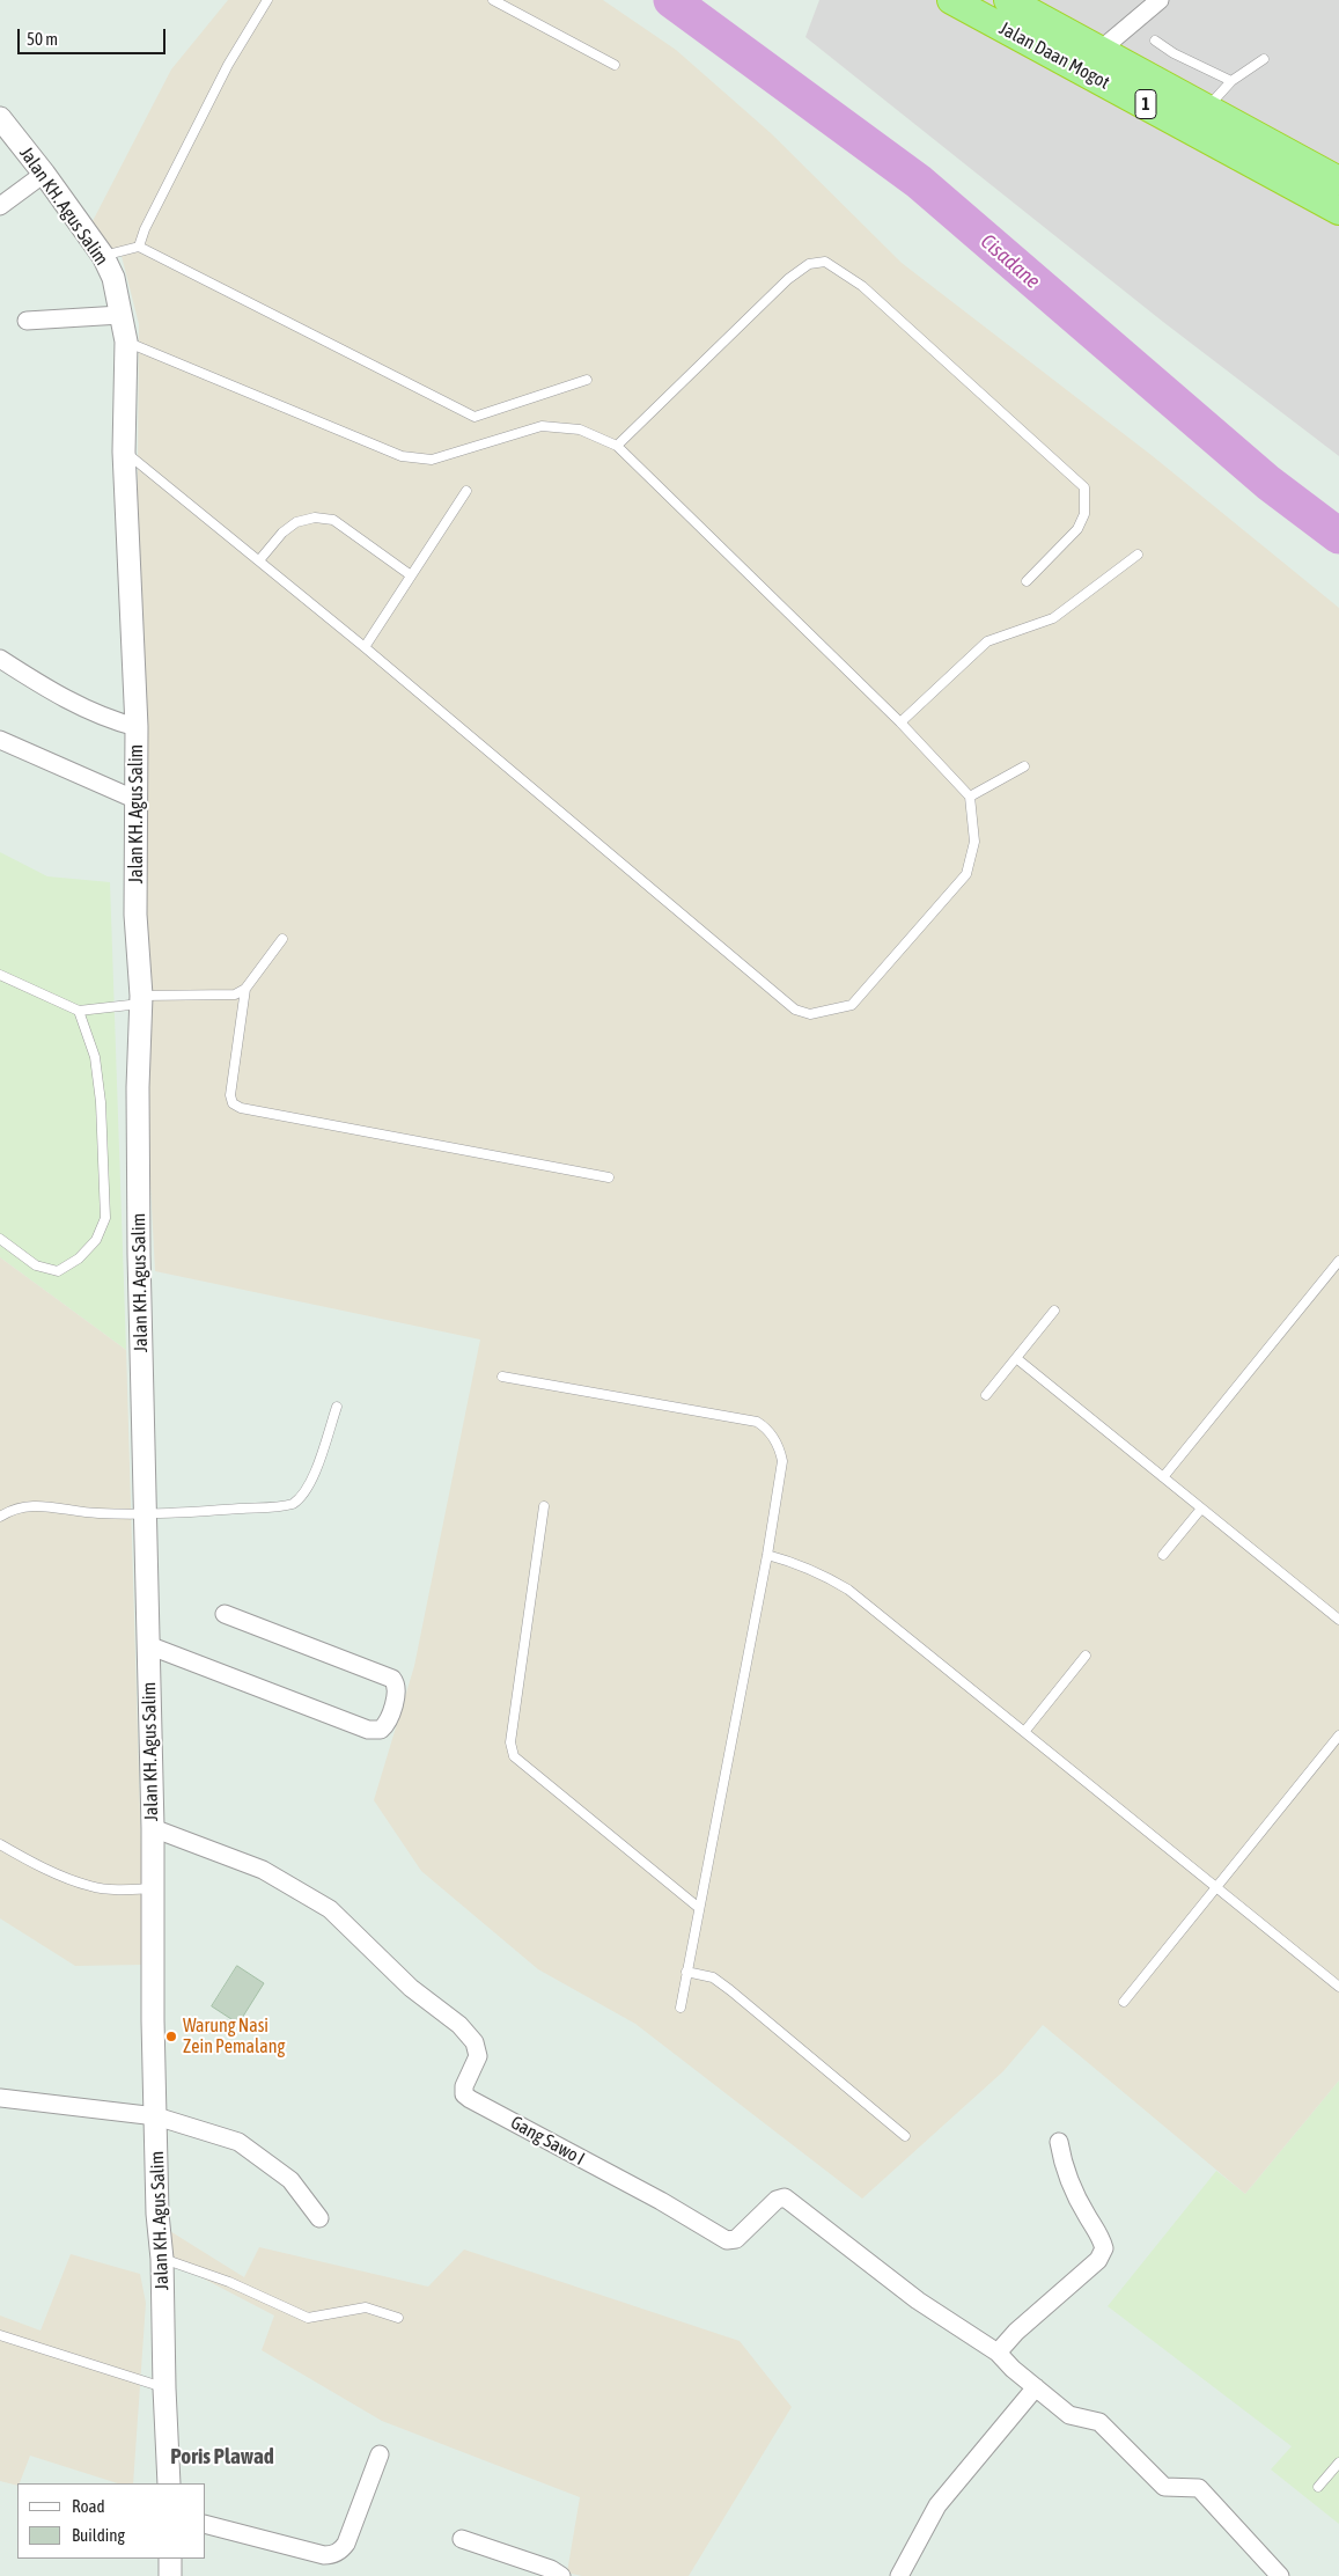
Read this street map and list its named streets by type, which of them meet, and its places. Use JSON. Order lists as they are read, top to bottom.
{
  "streets": {
    "highway": ["Jalan Daan Mogot", "1"],
    "street": ["Jalan KH. Agus Salim", "Gang Sawo I"]
  },
  "crossings": [
    ["Jalan KH. Agus Salim", "Gang Sawo I"]
  ],
  "districts": ["Poris Plawad"],
  "water": ["Cisadane"],
  "places": ["Warung Nasi Zein Pemalang"],
  "legend": ["Road", "Building"],
  "scale_bar": "50 m"
}
